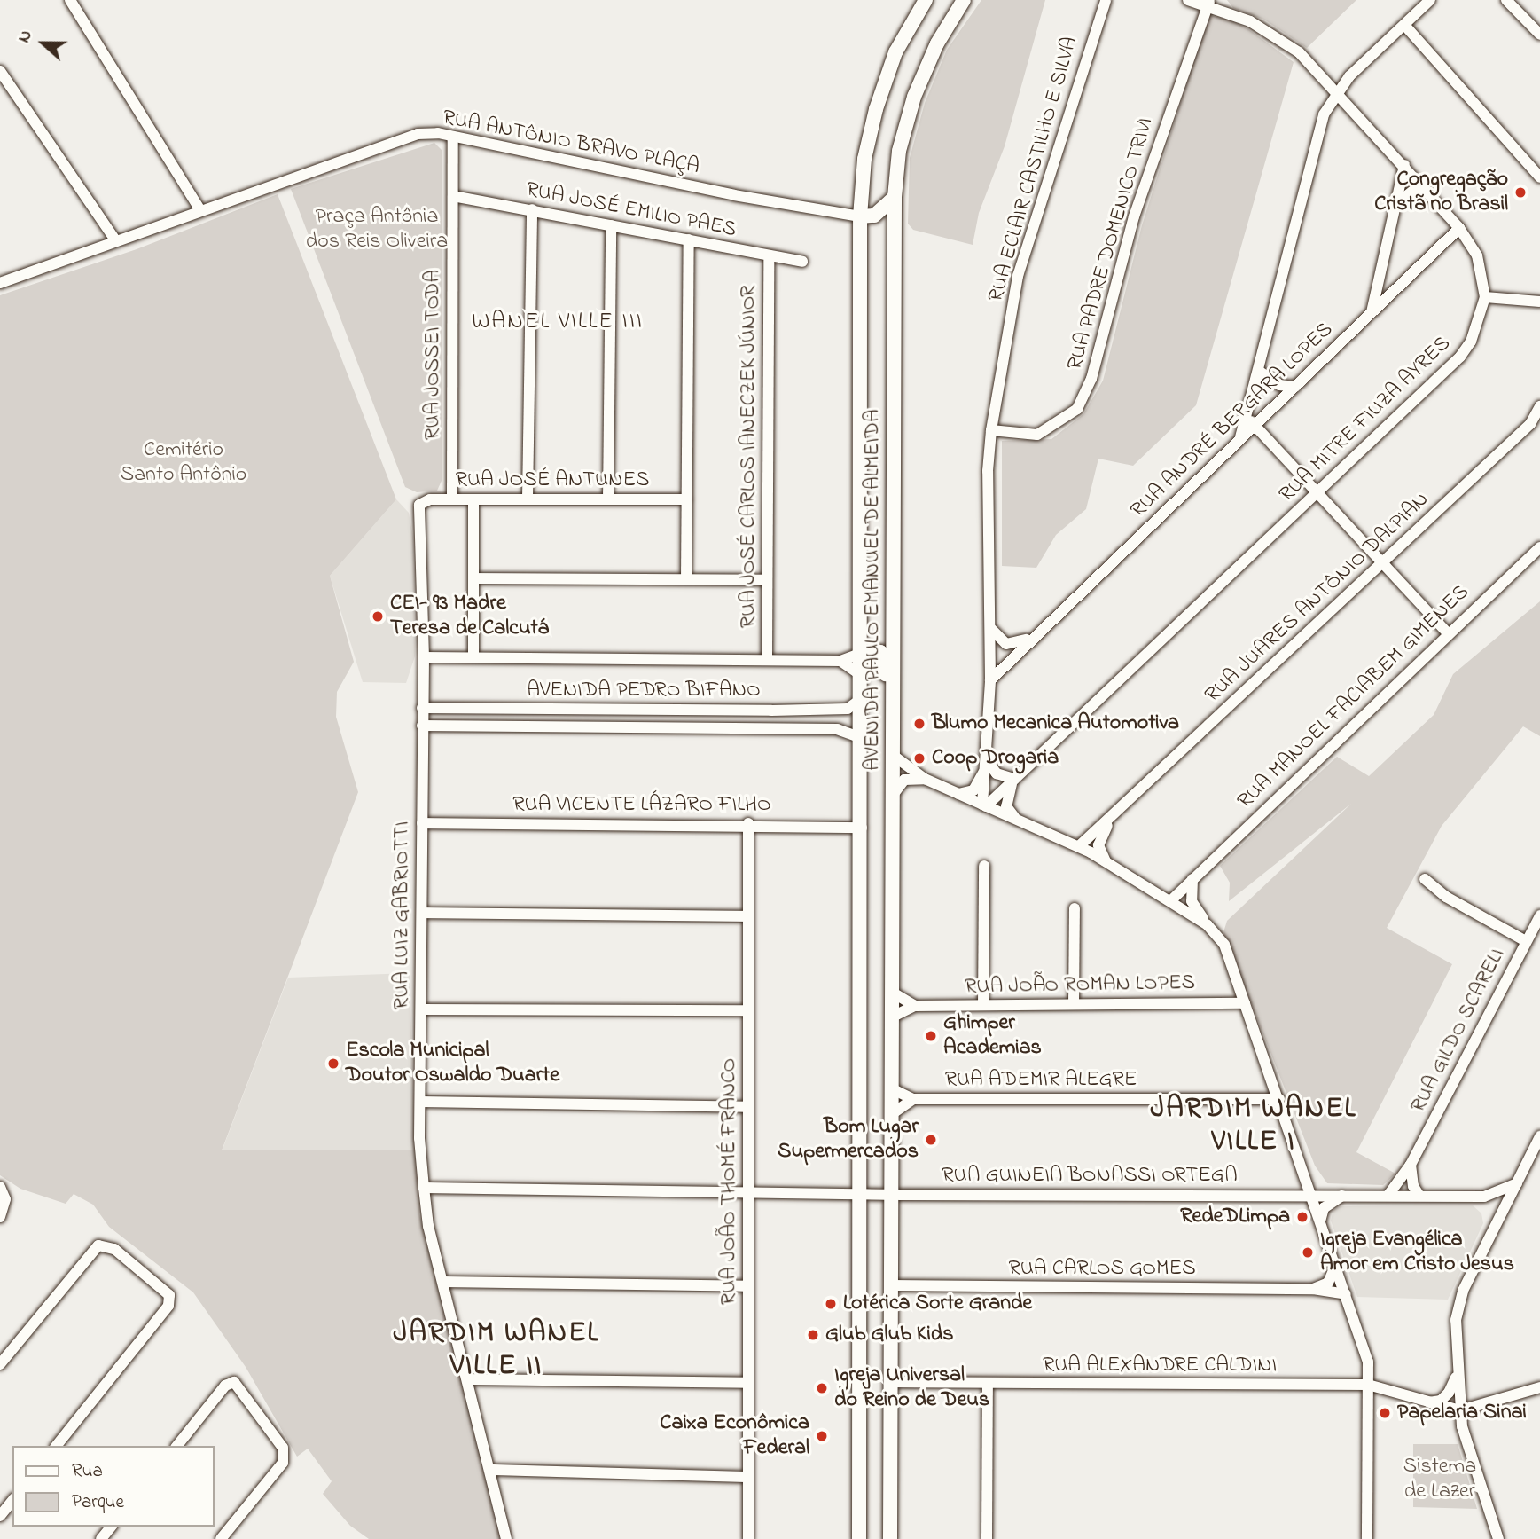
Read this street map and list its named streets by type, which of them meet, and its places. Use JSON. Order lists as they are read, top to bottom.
{
  "streets": {
    "main road": ["AVENIDA PAULO EMANUEL DE ALMEIDA"],
    "street": [
      "RUA ANTÔNIO BRAVO PLAÇA",
      "RUA ECLAIR CASTILHO E SILVA",
      "RUA JOSÉ EMILIO PAES",
      "RUA PADRE DOMENICO TRIVI",
      "RUA JOSSEI TODA",
      "RUA MITRE FIUZA AYRES",
      "RUA ANDRÉ BERGARA LOPES",
      "RUA JOSÉ CARLOS IANECZEK JÚNIOR",
      "RUA JOSÉ ANTUNES",
      "RUA JUARES ANTÔNIO DALPIAN",
      "AVENIDA PEDRO BIFANO",
      "RUA MANOEL FACIABEM GIMENES",
      "RUA VICENTE LÁZARO FILHO",
      "RUA LUIZ GABRIOTTI",
      "RUA JOÃO ROMAN LOPES",
      "RUA GILDO SCARELI",
      "RUA ADEMIR ALEGRE",
      "RUA GUINEIA BONASSI ORTEGA",
      "RUA JOÃO THOMÉ FRANCO",
      "RUA CARLOS GOMES",
      "RUA ALEXANDRE CALDINI"
    ]
  },
  "crossings": [
    ["RUA ANTÔNIO BRAVO PLAÇA", "RUA JOSSEI TODA"],
    ["RUA ANTÔNIO BRAVO PLAÇA", "AVENIDA PAULO EMANUEL DE ALMEIDA"],
    ["RUA ECLAIR CASTILHO E SILVA", "RUA PADRE DOMENICO TRIVI"],
    ["RUA ECLAIR CASTILHO E SILVA", "RUA MITRE FIUZA AYRES"],
    ["RUA ECLAIR CASTILHO E SILVA", "RUA ANDRÉ BERGARA LOPES"],
    ["RUA JOSÉ EMILIO PAES", "RUA JOSSEI TODA"],
    ["RUA JOSÉ EMILIO PAES", "RUA JOSÉ CARLOS IANECZEK JÚNIOR"],
    ["RUA PADRE DOMENICO TRIVI", "RUA MITRE FIUZA AYRES"],
    ["RUA JOSSEI TODA", "RUA JOSÉ ANTUNES"],
    ["RUA MITRE FIUZA AYRES", "RUA ANDRÉ BERGARA LOPES"],
    ["RUA JOSÉ ANTUNES", "RUA LUIZ GABRIOTTI"],
    ["AVENIDA PAULO EMANUEL DE ALMEIDA", "AVENIDA PEDRO BIFANO"],
    ["AVENIDA PAULO EMANUEL DE ALMEIDA", "RUA VICENTE LÁZARO FILHO"],
    ["AVENIDA PAULO EMANUEL DE ALMEIDA", "RUA JOÃO ROMAN LOPES"],
    ["AVENIDA PAULO EMANUEL DE ALMEIDA", "RUA ADEMIR ALEGRE"],
    ["AVENIDA PAULO EMANUEL DE ALMEIDA", "RUA GUINEIA BONASSI ORTEGA"],
    ["AVENIDA PAULO EMANUEL DE ALMEIDA", "RUA CARLOS GOMES"],
    ["AVENIDA PAULO EMANUEL DE ALMEIDA", "RUA ALEXANDRE CALDINI"],
    ["AVENIDA PEDRO BIFANO", "RUA LUIZ GABRIOTTI"],
    ["RUA VICENTE LÁZARO FILHO", "RUA LUIZ GABRIOTTI"],
    ["RUA VICENTE LÁZARO FILHO", "RUA JOÃO THOMÉ FRANCO"],
    ["RUA GILDO SCARELI", "RUA GUINEIA BONASSI ORTEGA"]
  ],
  "districts": ["WANEL VILLE III", "JARDIM WANEL VILLE I", "JARDIM WANEL VILLE II"],
  "parks": ["Praça Antônia dos Reis Oliveira", "Cemitério Santo Antônio", "Sistema de Lazer"],
  "places": [
    "Congregação Cristã no Brasil",
    "CEI- 93 Madre Teresa de Calcutá",
    "Blumo Mecanica Automotiva",
    "Coop Drogaria",
    "Ghimper Academias",
    "Escola Municipal Doutor Oswaldo Duarte",
    "Bom Lugar Supermercados",
    "RedeDLimpa",
    "Igreja Evangélica Amor em Cristo Jesus",
    "Lotérica Sorte Grande",
    "Glub Glub Kids",
    "Igreja Universal do Reino de Deus",
    "Papelaria Sinai",
    "Caixa Econômica Federal"
  ],
  "legend": ["Rua", "Parque"],
  "north": "left"
}
